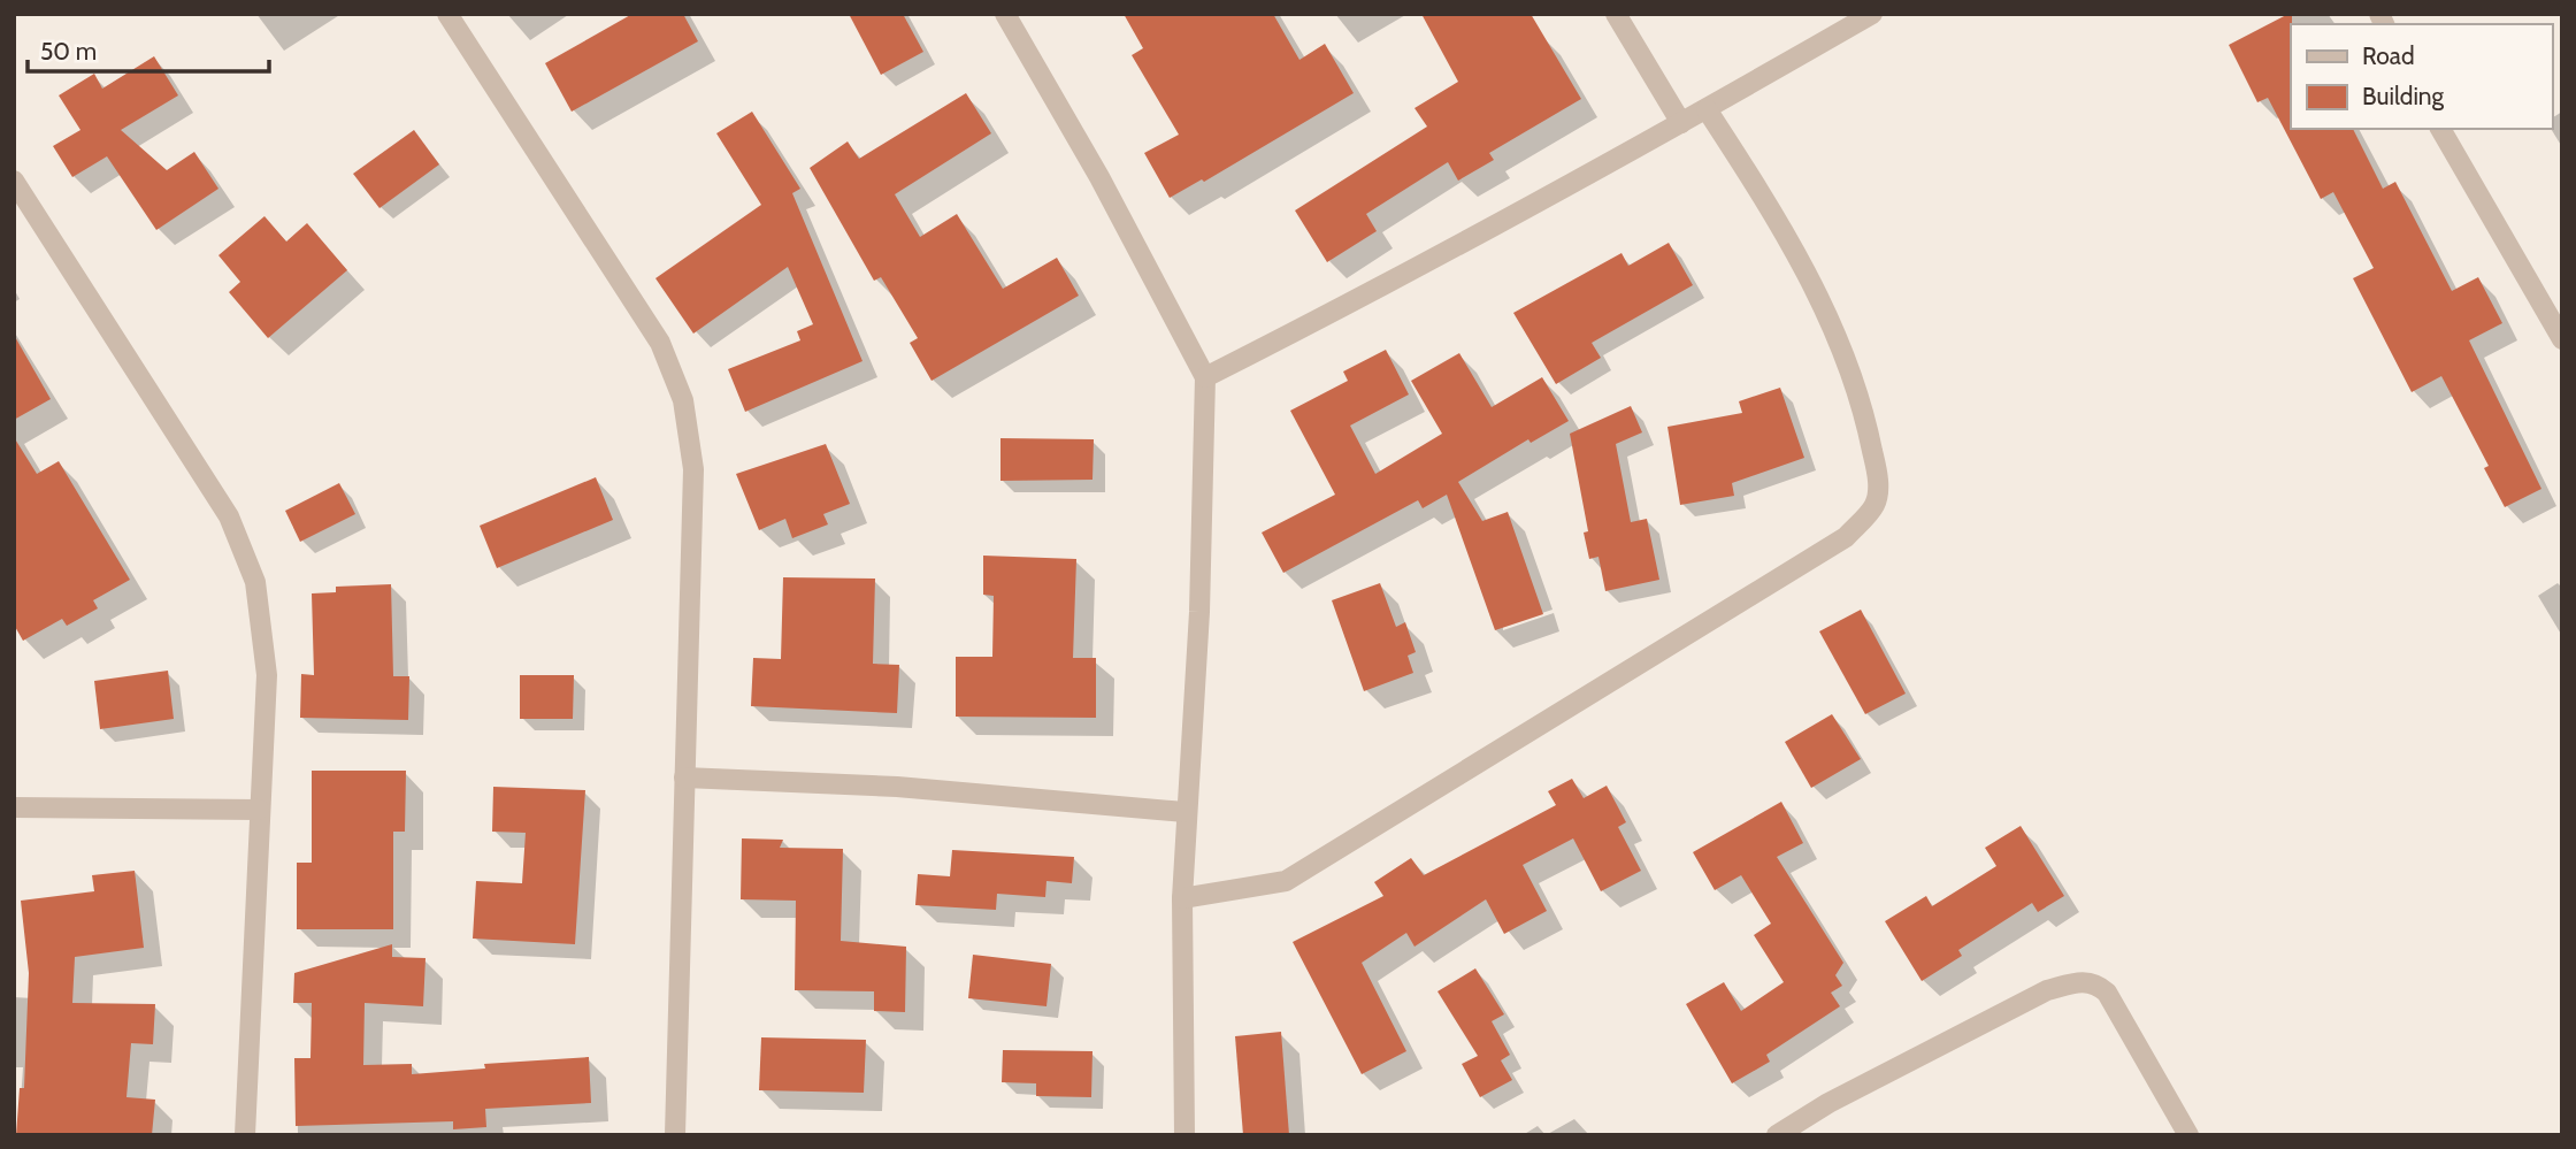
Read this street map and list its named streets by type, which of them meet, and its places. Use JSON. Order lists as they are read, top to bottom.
{
  "legend": ["Road", "Building"],
  "scale_bar": "50 m"
}
